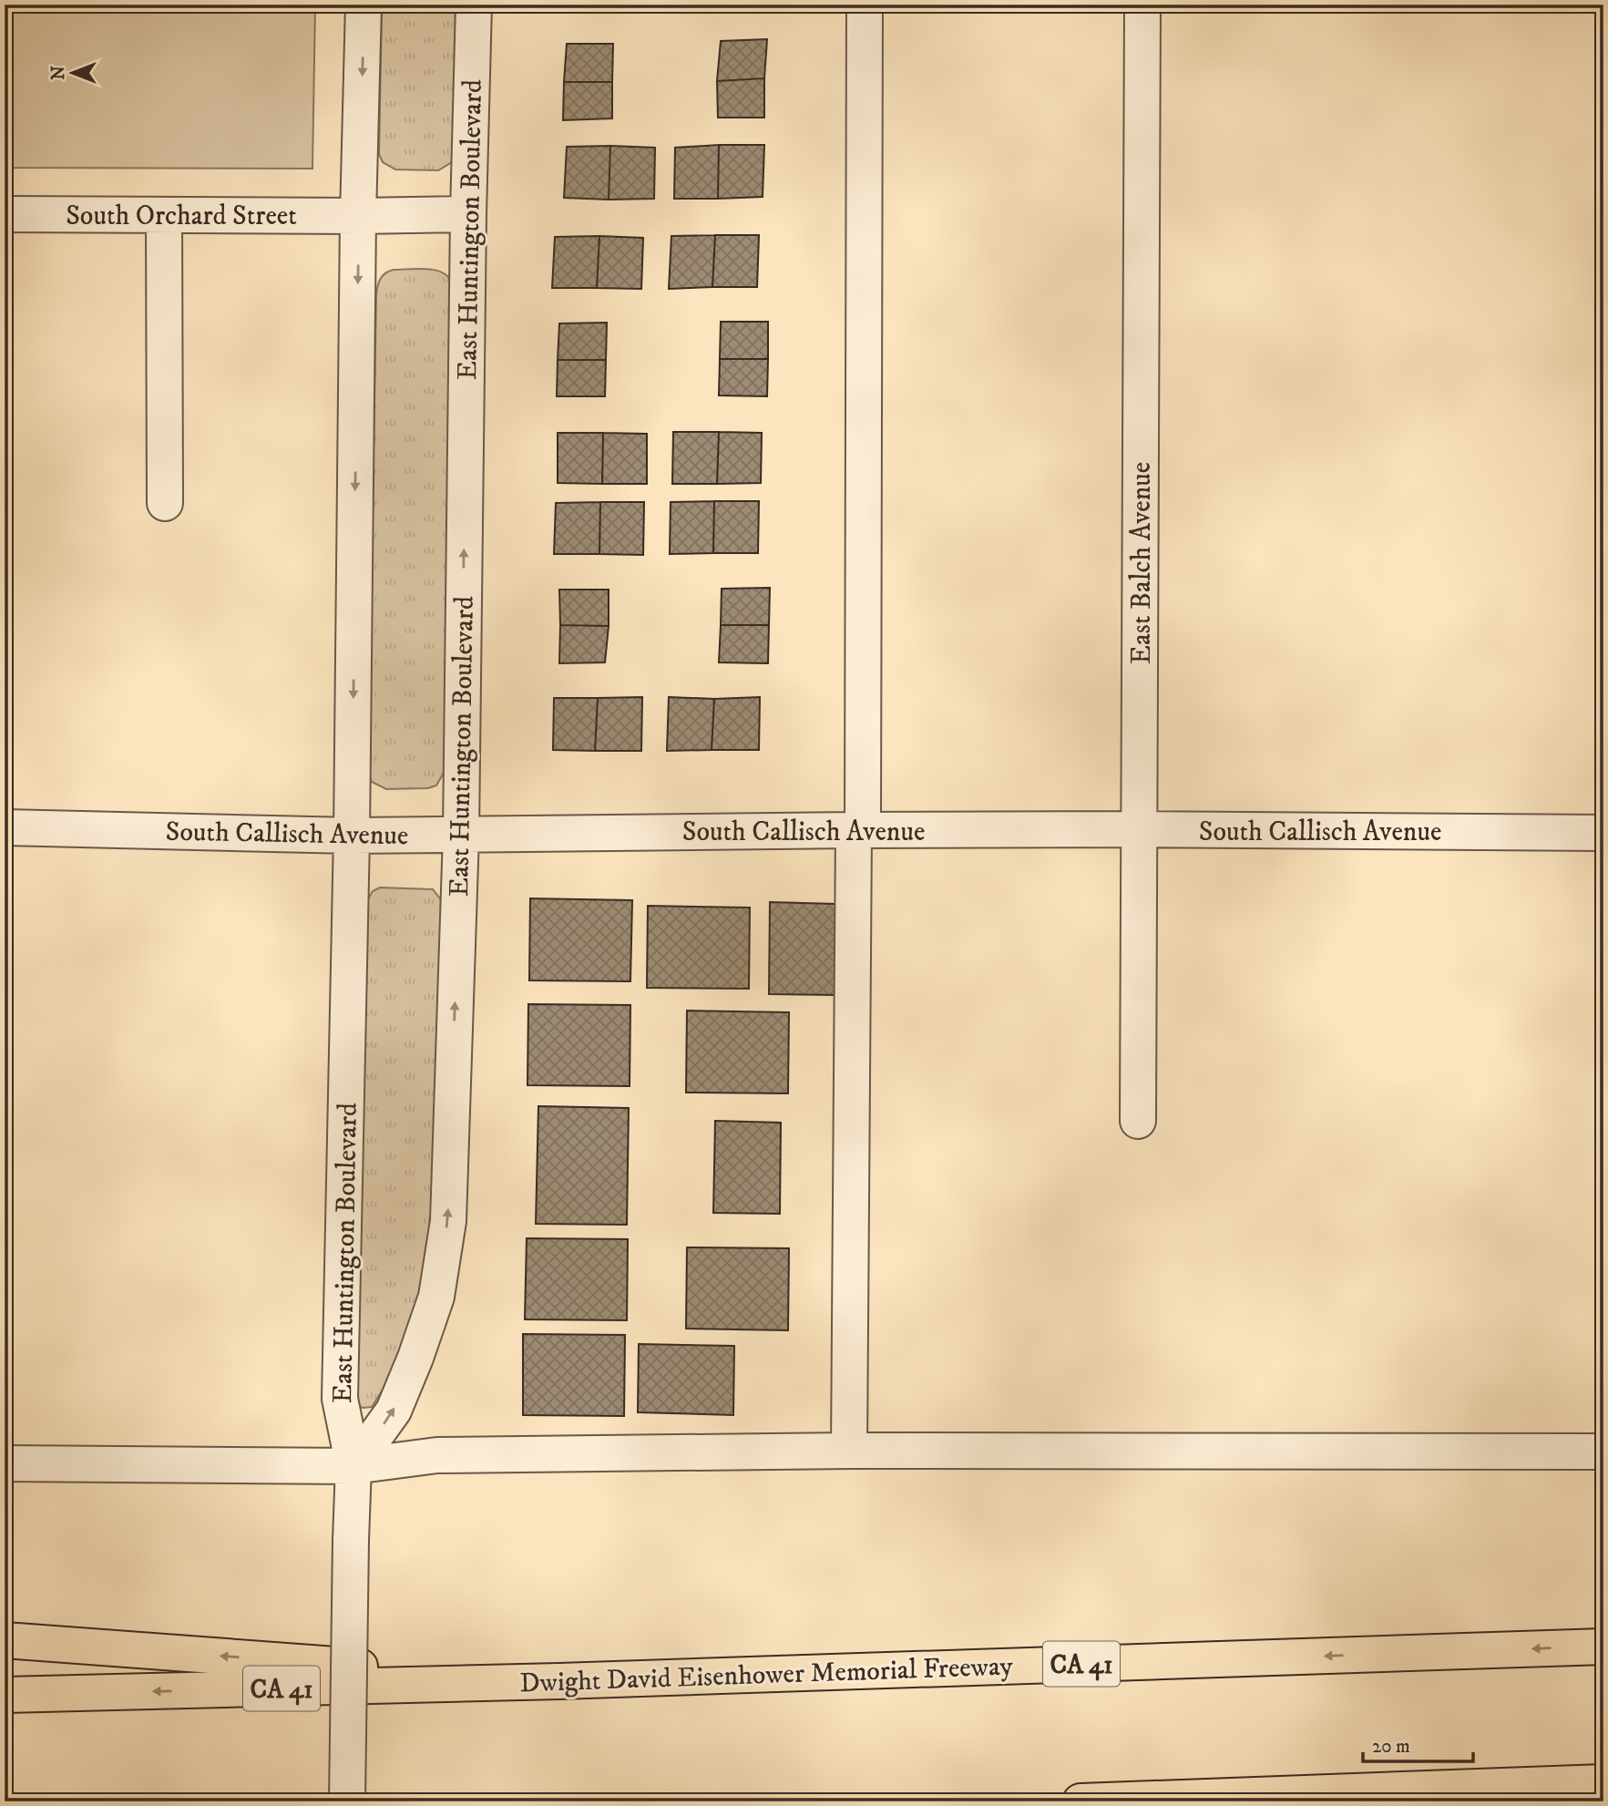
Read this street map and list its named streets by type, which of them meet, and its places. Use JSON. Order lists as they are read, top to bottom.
{
  "streets": {
    "highway": ["CA 41", "Dwight David Eisenhower Memorial Freeway"],
    "street": [
      "South Orchard Street",
      "East Huntington Boulevard",
      "East Balch Avenue",
      "South Callisch Avenue"
    ]
  },
  "crossings": [
    ["South Orchard Street", "East Huntington Boulevard"],
    ["East Huntington Boulevard", "South Callisch Avenue"],
    ["East Balch Avenue", "South Callisch Avenue"]
  ],
  "scale_bar": "20 m",
  "north": "left"
}
